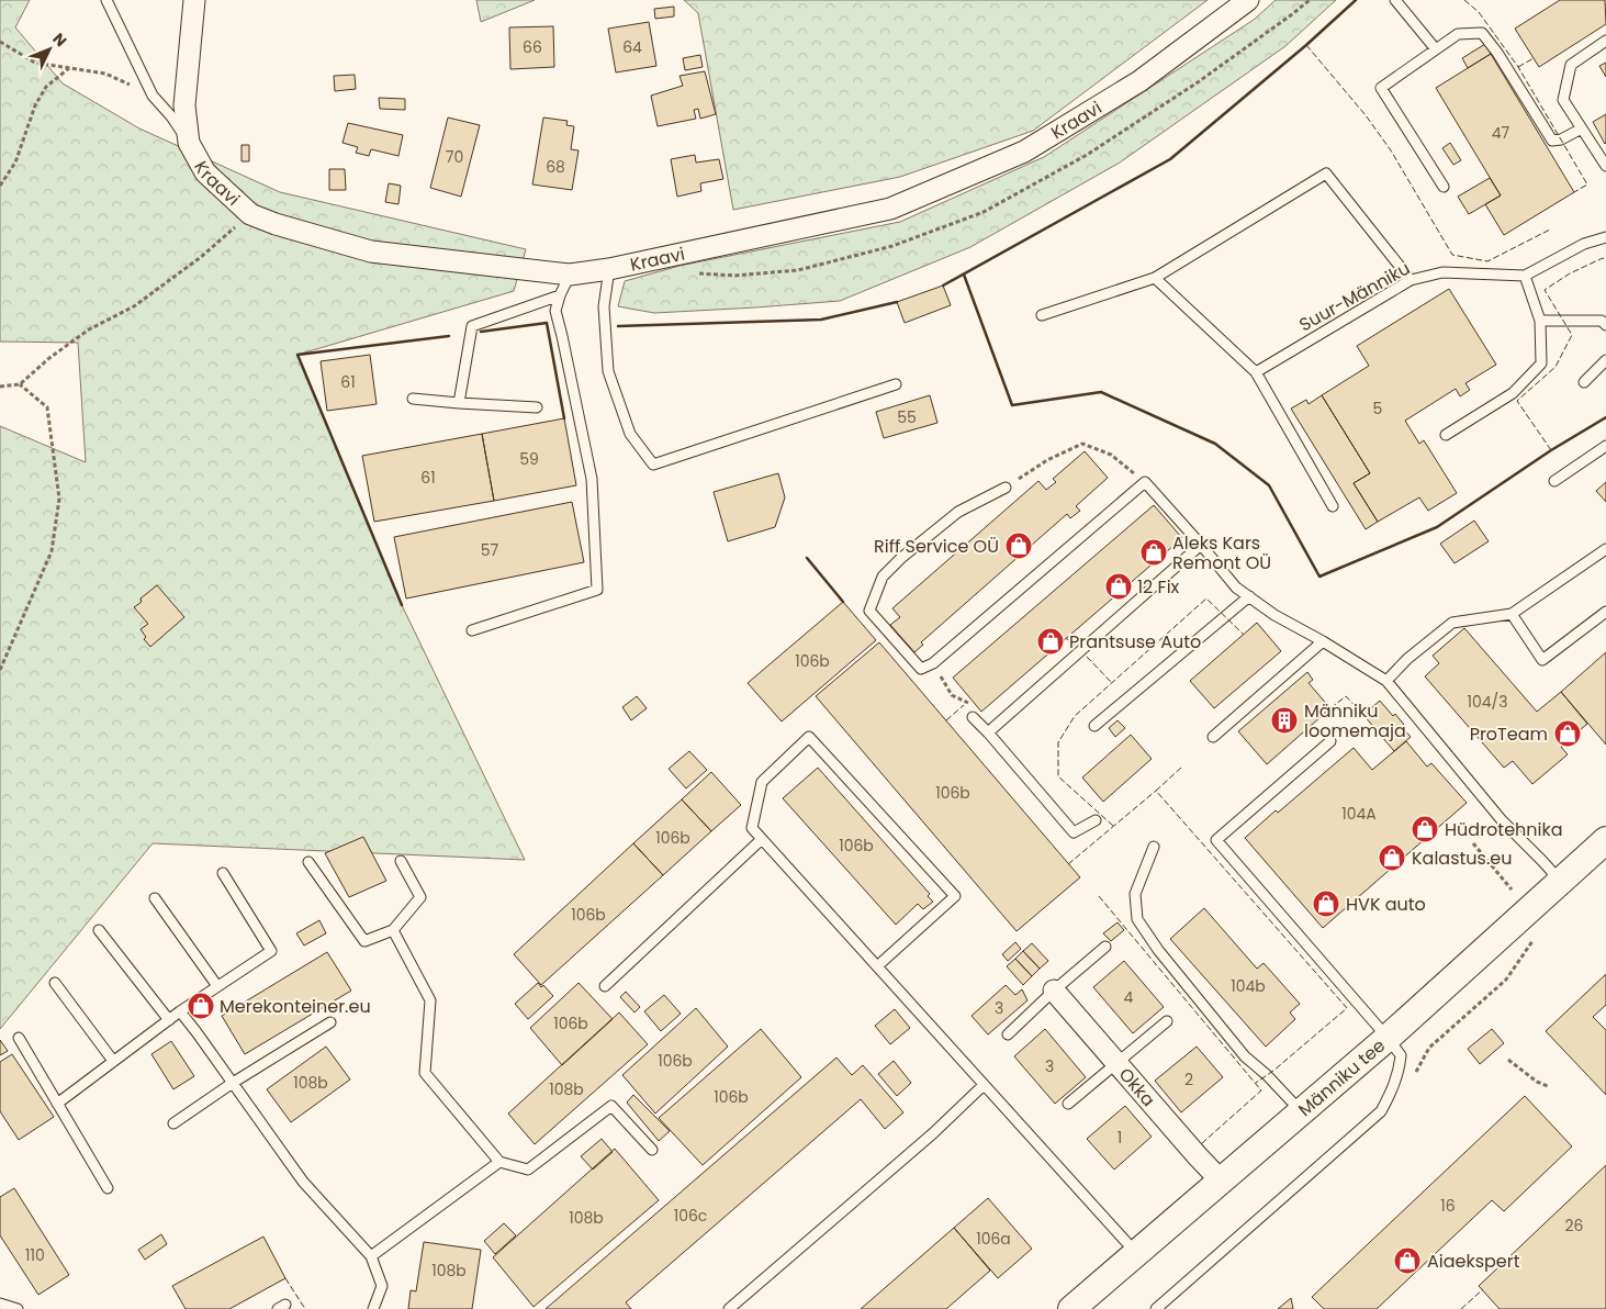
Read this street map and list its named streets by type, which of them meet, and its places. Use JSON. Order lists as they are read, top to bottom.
{
  "streets": {
    "street": ["Kraavi", "Männiku tee", "Okka"],
    "lane": ["Suur-Männiku"]
  },
  "crossings": [
    ["Männiku tee", "Okka"]
  ],
  "places": {
    "shop": [
      "Riff Service OÜ",
      "Aleks Kars Remont OÜ",
      "12 Fix",
      "Prantsuse Auto",
      "ProTeam",
      "Hüdrotehnika",
      "Kalastus.eu",
      "HVK auto",
      "Merekonteiner.eu",
      "Aiaekspert"
    ],
    "building": ["Männiku loomemaja"]
  },
  "house_numbers": [
    "66",
    "64",
    "47",
    "70",
    "68",
    "61",
    "5",
    "55",
    "59",
    "61",
    "57",
    "106b",
    "104/3",
    "106b",
    "104A",
    "106b",
    "106b",
    "106b",
    "104b",
    "4",
    "3",
    "106b",
    "106b",
    "3",
    "2",
    "108b",
    "108b",
    "106b",
    "1",
    "16",
    "106c",
    "108b",
    "26",
    "106a",
    "110",
    "108b"
  ],
  "north": "top right"
}
